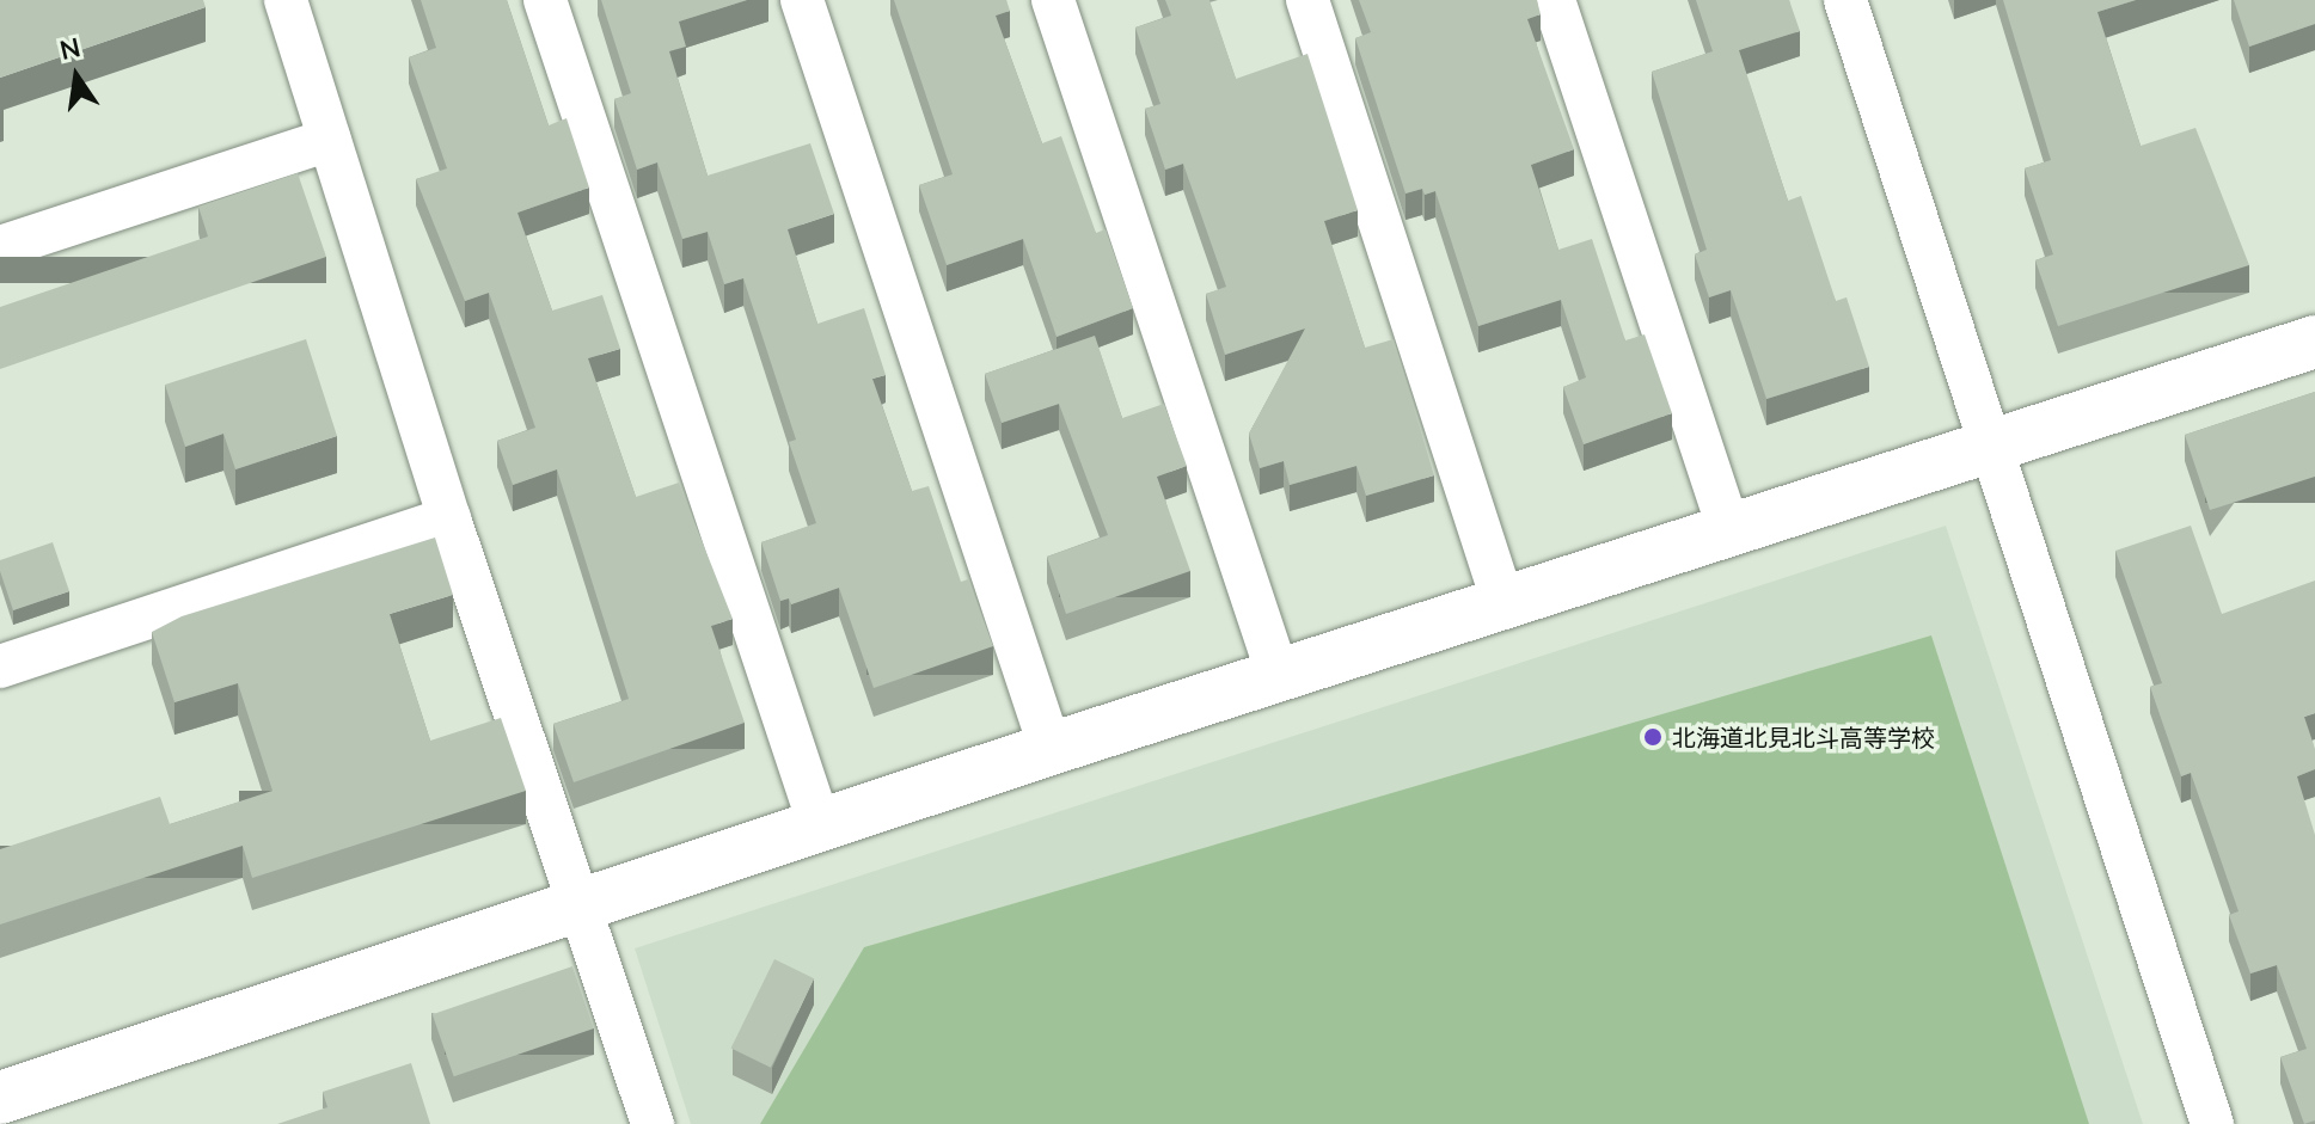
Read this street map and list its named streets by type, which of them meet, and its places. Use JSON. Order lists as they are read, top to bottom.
{
  "places": ["北海道北見北斗高等学校"],
  "north": "top"
}
